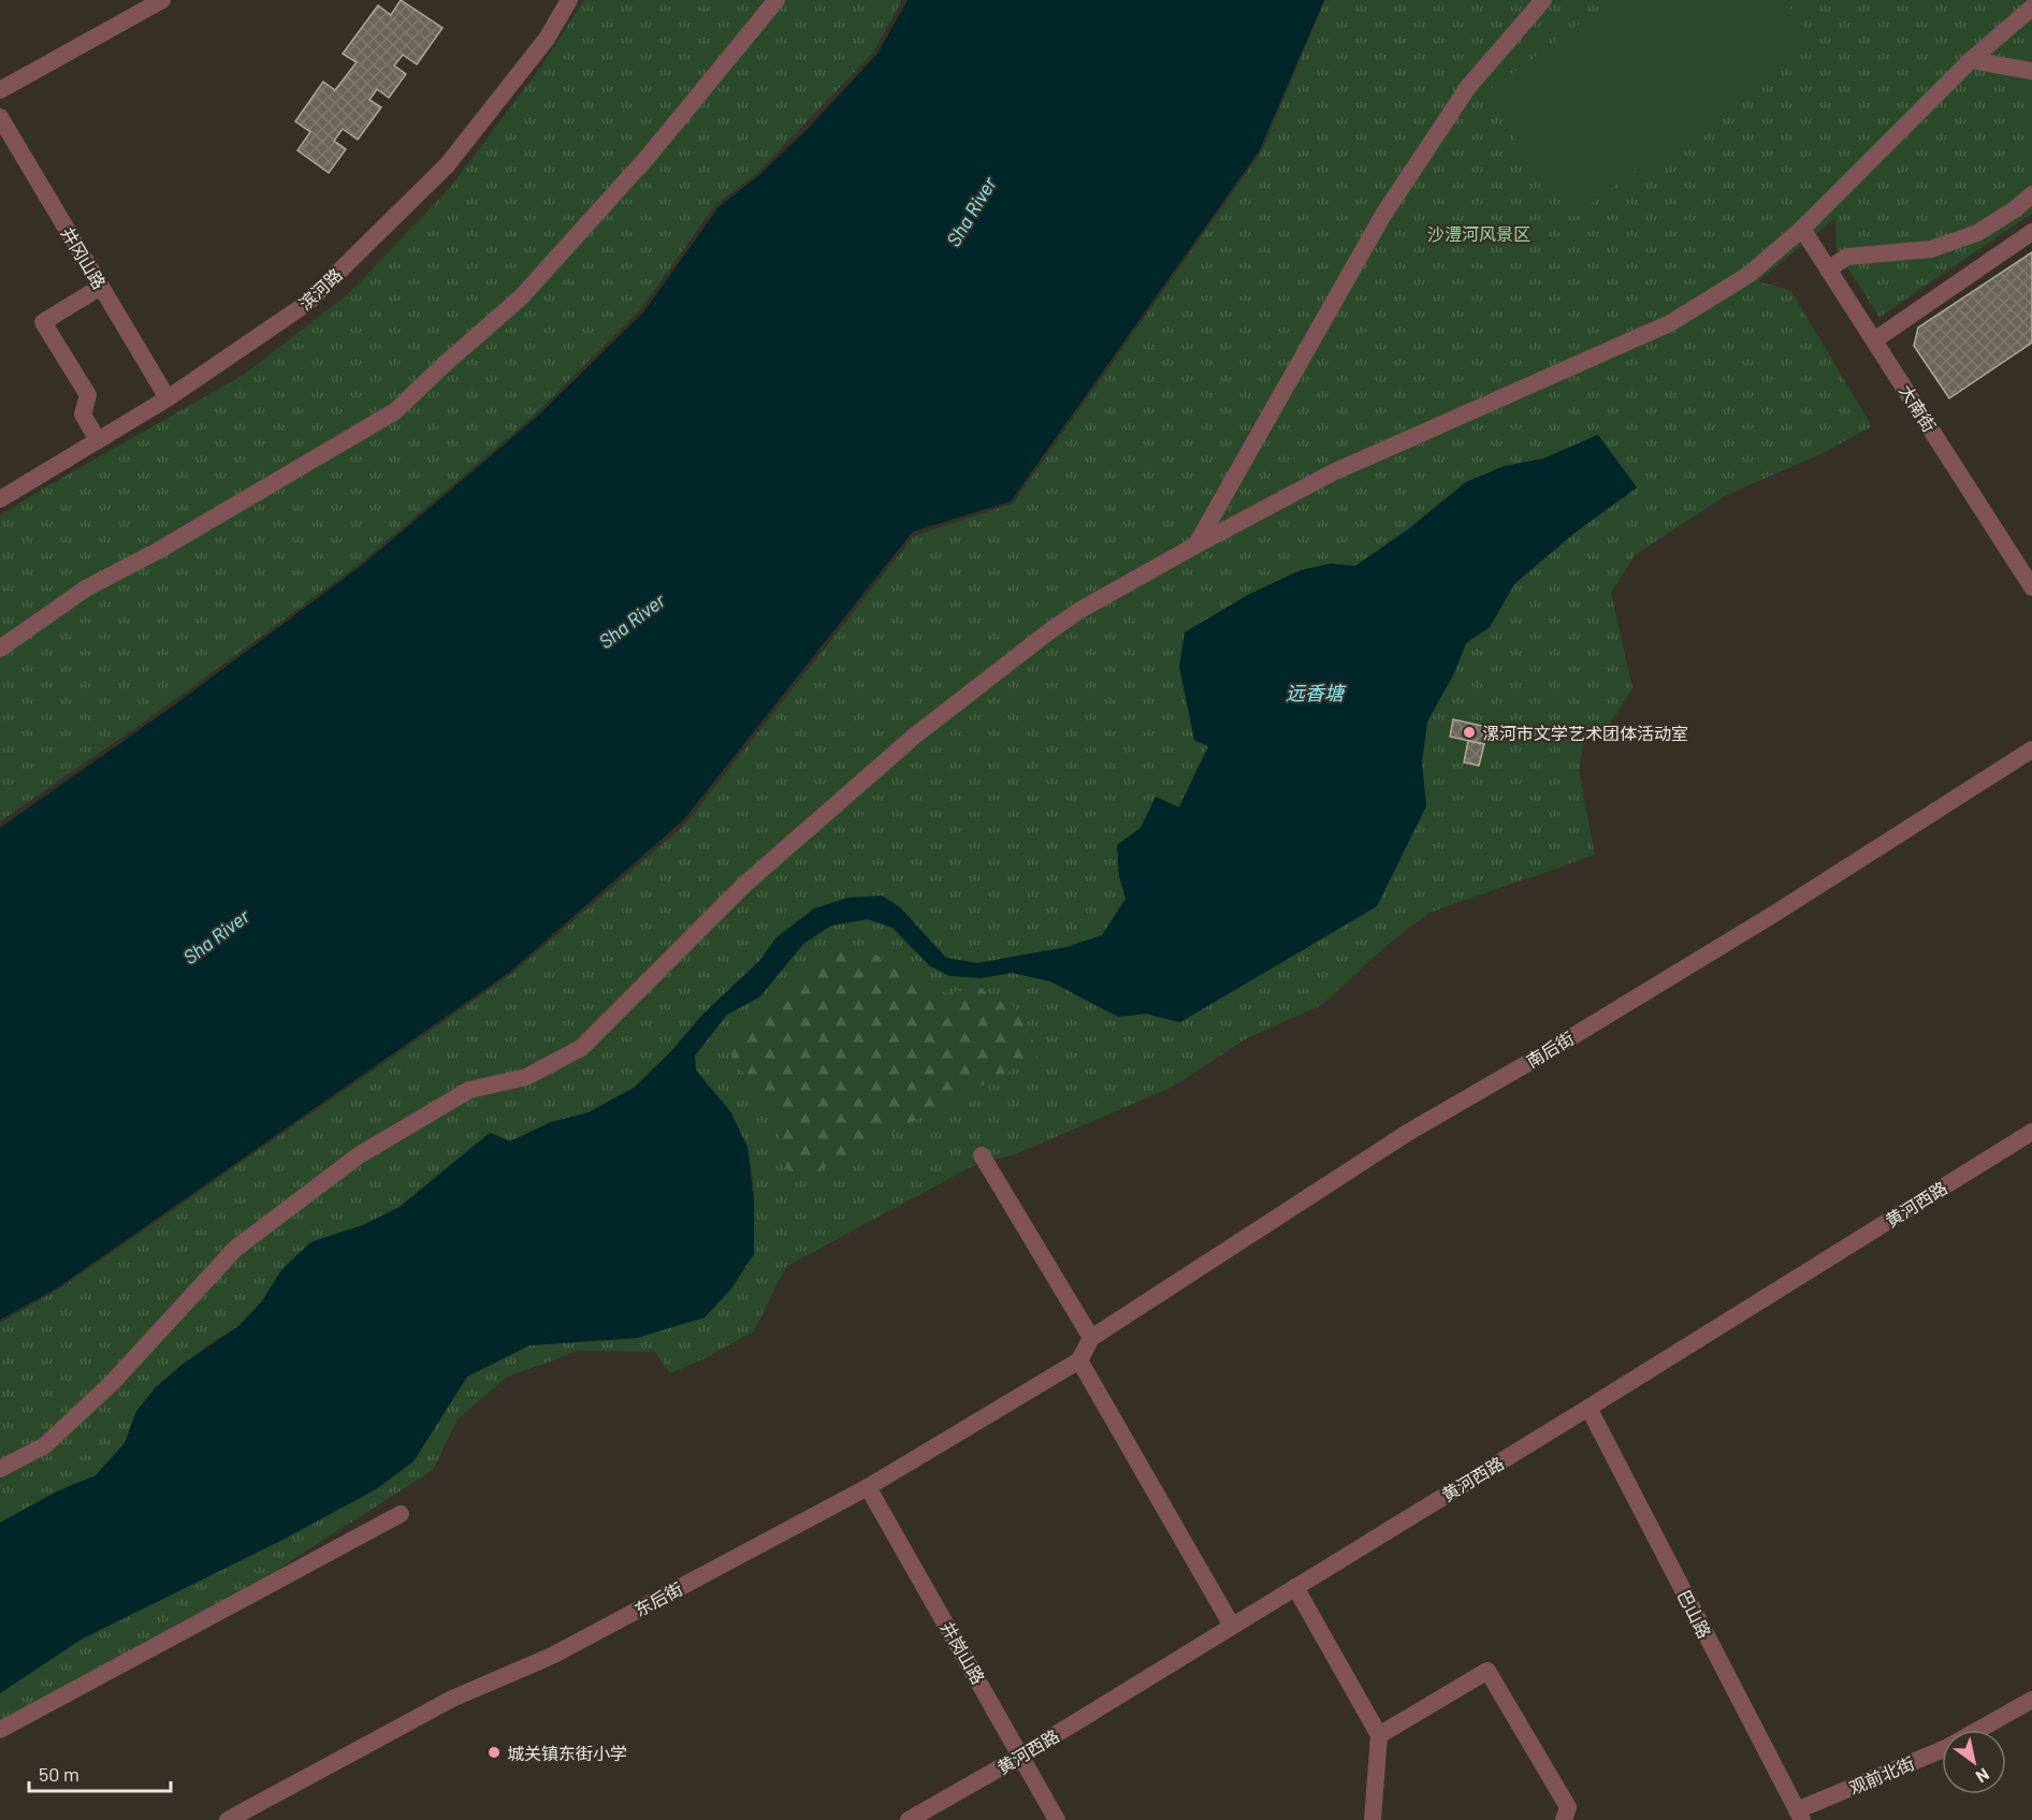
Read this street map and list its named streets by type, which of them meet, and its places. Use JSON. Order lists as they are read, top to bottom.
{
  "streets": {
    "street": [
      "井冈山路",
      "滨河路",
      "大南街",
      "南后街",
      "黄河西路",
      "东后街",
      "巴山路",
      "井岗山路",
      "观前北街"
    ]
  },
  "crossings": [
    ["井冈山路", "滨河路"],
    ["黄河西路", "巴山路"],
    ["黄河西路", "井岗山路"],
    ["东后街", "井岗山路"],
    ["巴山路", "观前北街"]
  ],
  "water": ["Sha River", "远香塘"],
  "parks": ["沙澧河风景区"],
  "places": ["漯河市文学艺术团体活动室", "城关镇东街小学"],
  "scale_bar": "50 m",
  "north": "bottom right"
}
